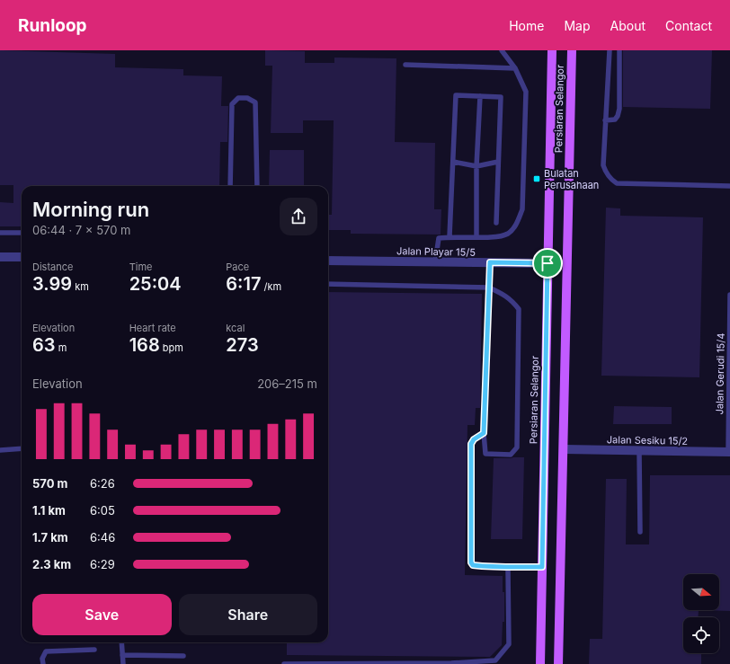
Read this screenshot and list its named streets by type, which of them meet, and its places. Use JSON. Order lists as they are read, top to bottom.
{
  "streets": {
    "main road": ["Persiaran Selangor"],
    "street": ["Jalan Playar 15/5", "Jalan Sesiku 15/2"],
    "lane": ["Jalan Gerudi 15/4"]
  },
  "crossings": [
    ["Persiaran Selangor", "Jalan Playar 15/5"],
    ["Persiaran Selangor", "Jalan Sesiku 15/2"],
    ["Jalan Gerudi 15/4", "Jalan Sesiku 15/2"]
  ],
  "places": {
    "transit": ["Bulatan Perusahaan"]
  },
  "north": "right",
  "page": {
    "header": "Runloop",
    "nav": [
      "Home",
      "Map",
      "About",
      "Contact"
    ],
    "heading": ["Morning run", "06:44 · 7 × 570 m"],
    "stats": [
      ["Distance", "3.99 km"],
      ["Time", "25:04"],
      ["Pace", "6:17 /km"],
      ["Elevation", "63 m"],
      ["Heart rate", "168 bpm"],
      ["kcal", "273"]
    ],
    "chart": ["Elevation", "206–215 m"],
    "list": [
      {
        "name": "570 m",
        "note": "6:26"
      },
      {
        "name": "1.1 km",
        "note": "6:05"
      },
      {
        "name": "1.7 km",
        "note": "6:46"
      },
      {
        "name": "2.3 km",
        "note": "6:29"
      }
    ],
    "buttons": ["Save", "Share"]
  }
}
